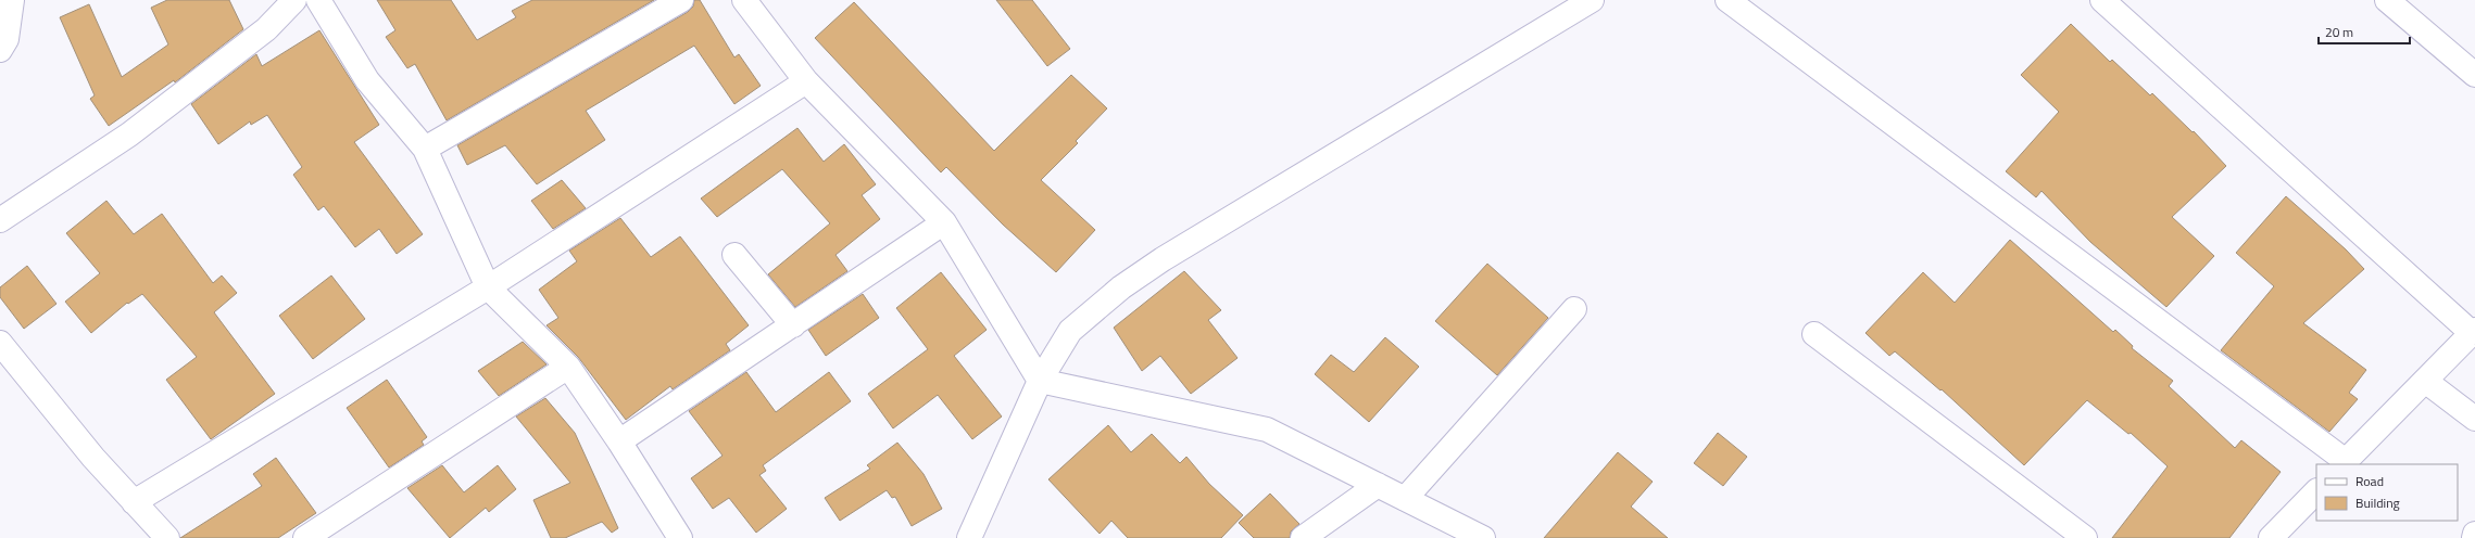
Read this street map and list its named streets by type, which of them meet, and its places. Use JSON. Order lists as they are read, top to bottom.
{
  "legend": ["Road", "Building"],
  "scale_bar": "20 m"
}
